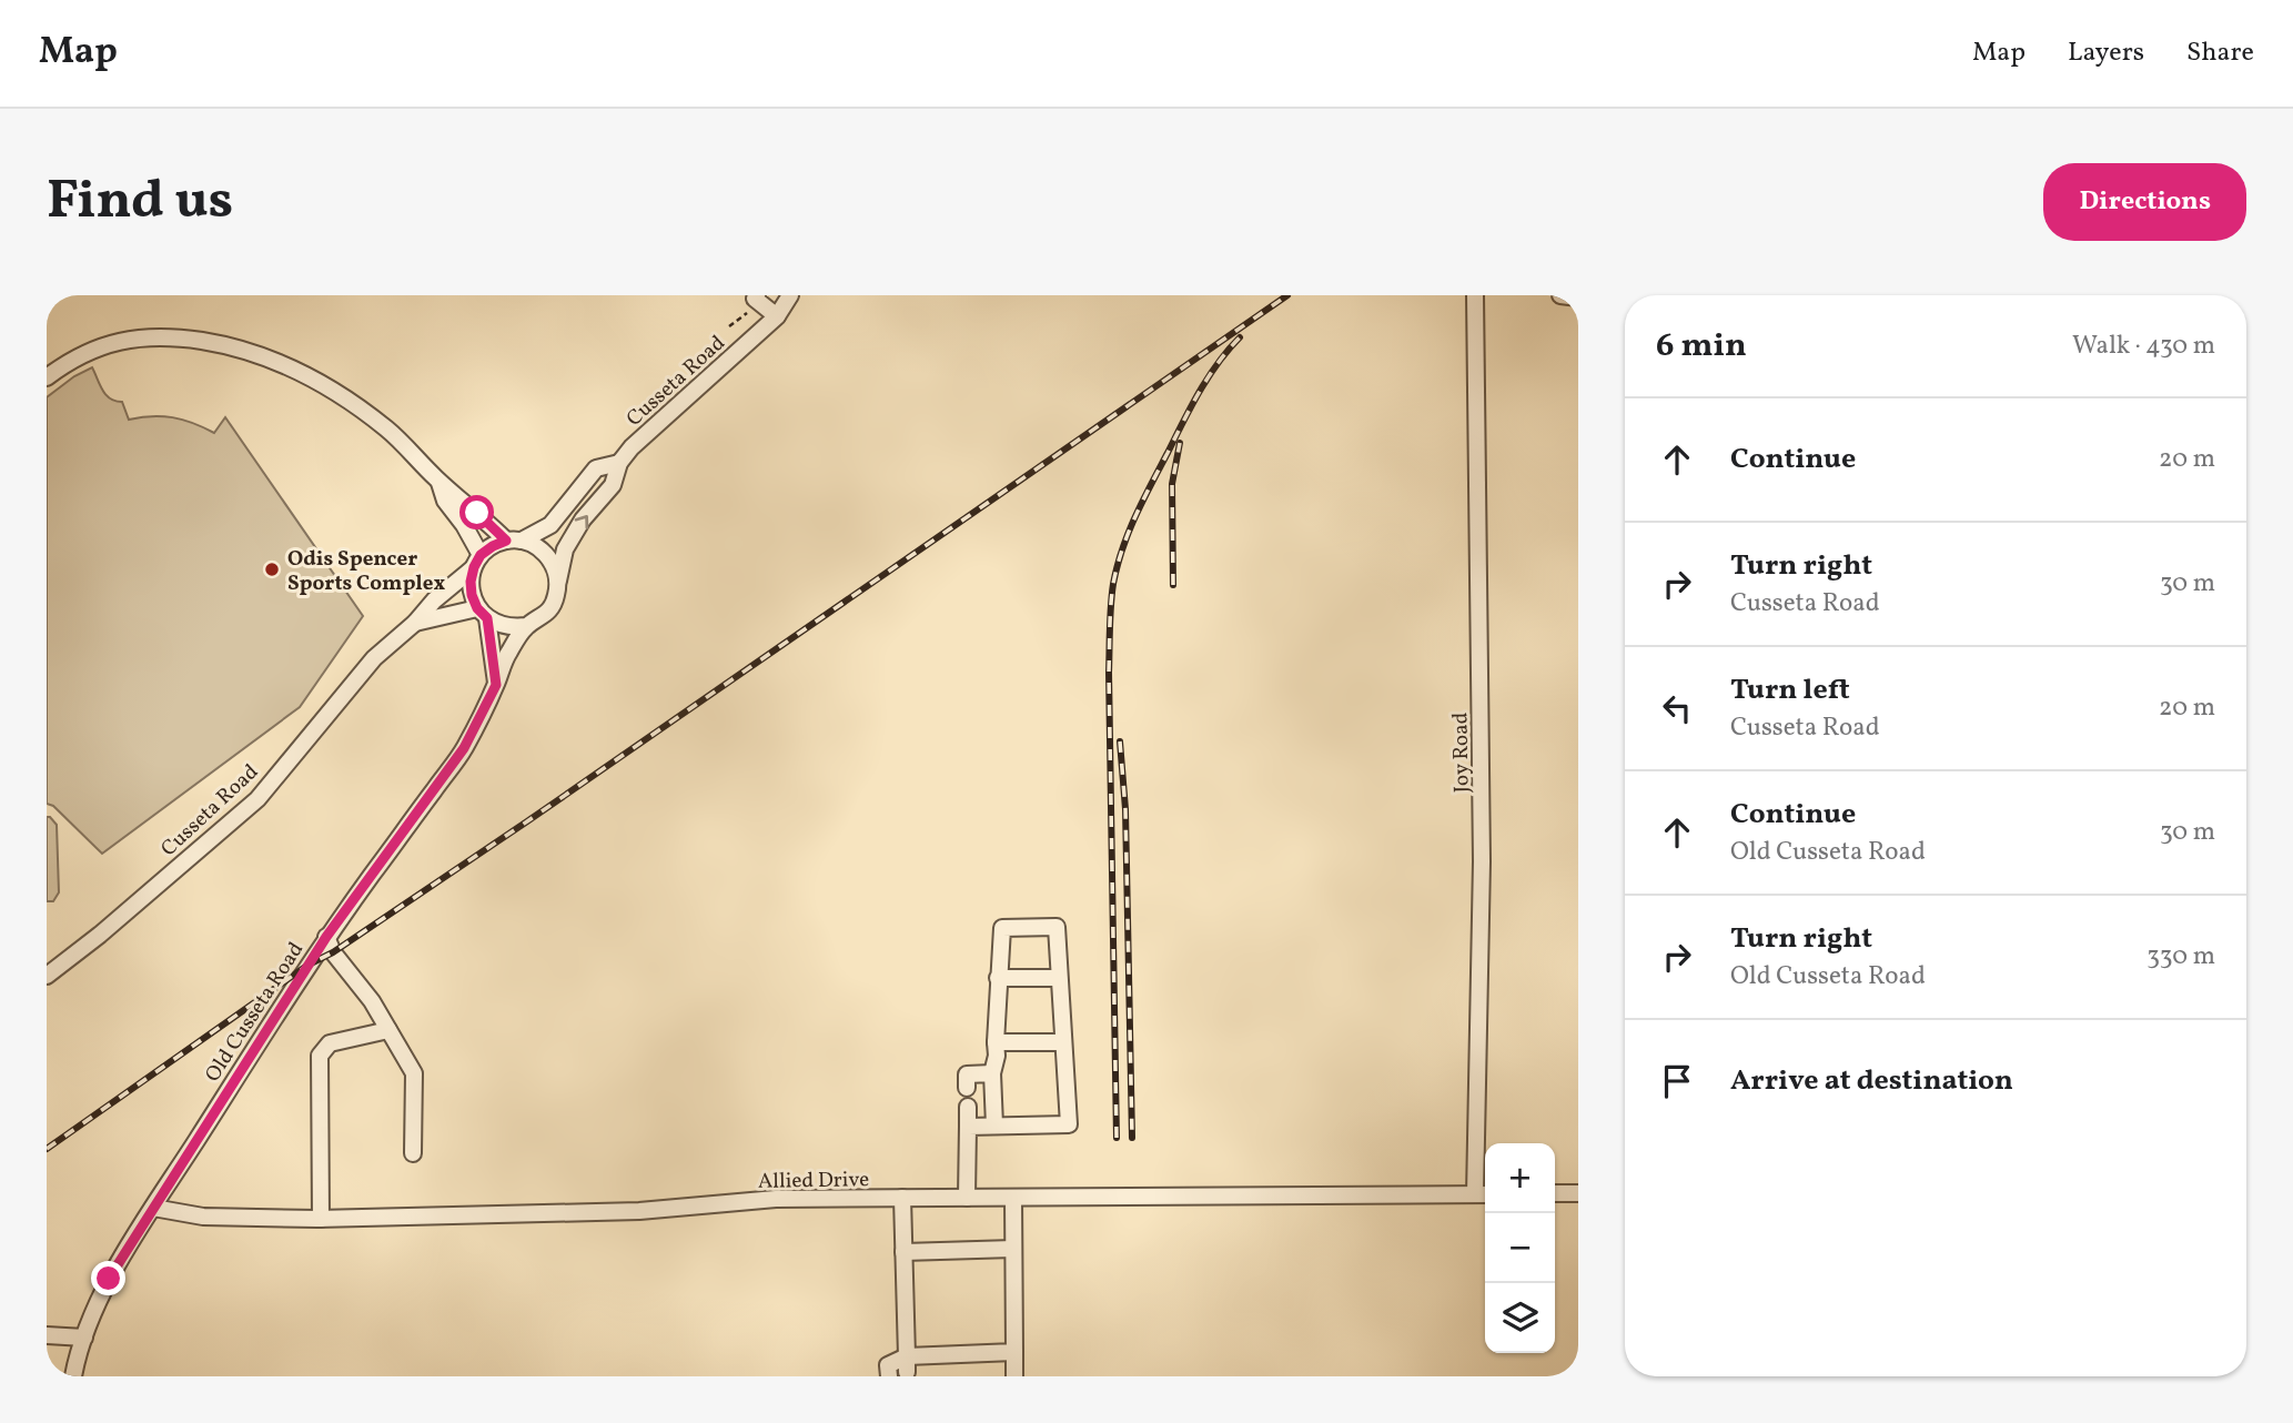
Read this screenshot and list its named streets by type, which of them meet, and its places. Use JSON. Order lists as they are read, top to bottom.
{
  "streets": {
    "street": [
      "Cusseta Road",
      "Joy Road",
      "Old Cusseta Road",
      "Allied Drive"
    ]
  },
  "crossings": [
    ["Cusseta Road", "Old Cusseta Road"],
    ["Joy Road", "Allied Drive"],
    ["Old Cusseta Road", "Allied Drive"]
  ],
  "places": ["Odis Spencer Sports Complex"],
  "page": {
    "header": "Map",
    "nav": ["Map", "Layers", "Share"],
    "buttons": "Directions",
    "title": "Find us",
    "heading": ["6 min", "Walk · 430 m"],
    "list": [
      ["Continue", "20 m"],
      ["Turn right", "Cusseta Road", "30 m"],
      ["Turn left", "Cusseta Road", "20 m"],
      ["Continue", "Old Cusseta Road", "30 m"],
      ["Turn right", "Old Cusseta Road", "330 m"],
      "Arrive at destination"
    ],
    "map_buttons": ["+", "−"]
  }
}
